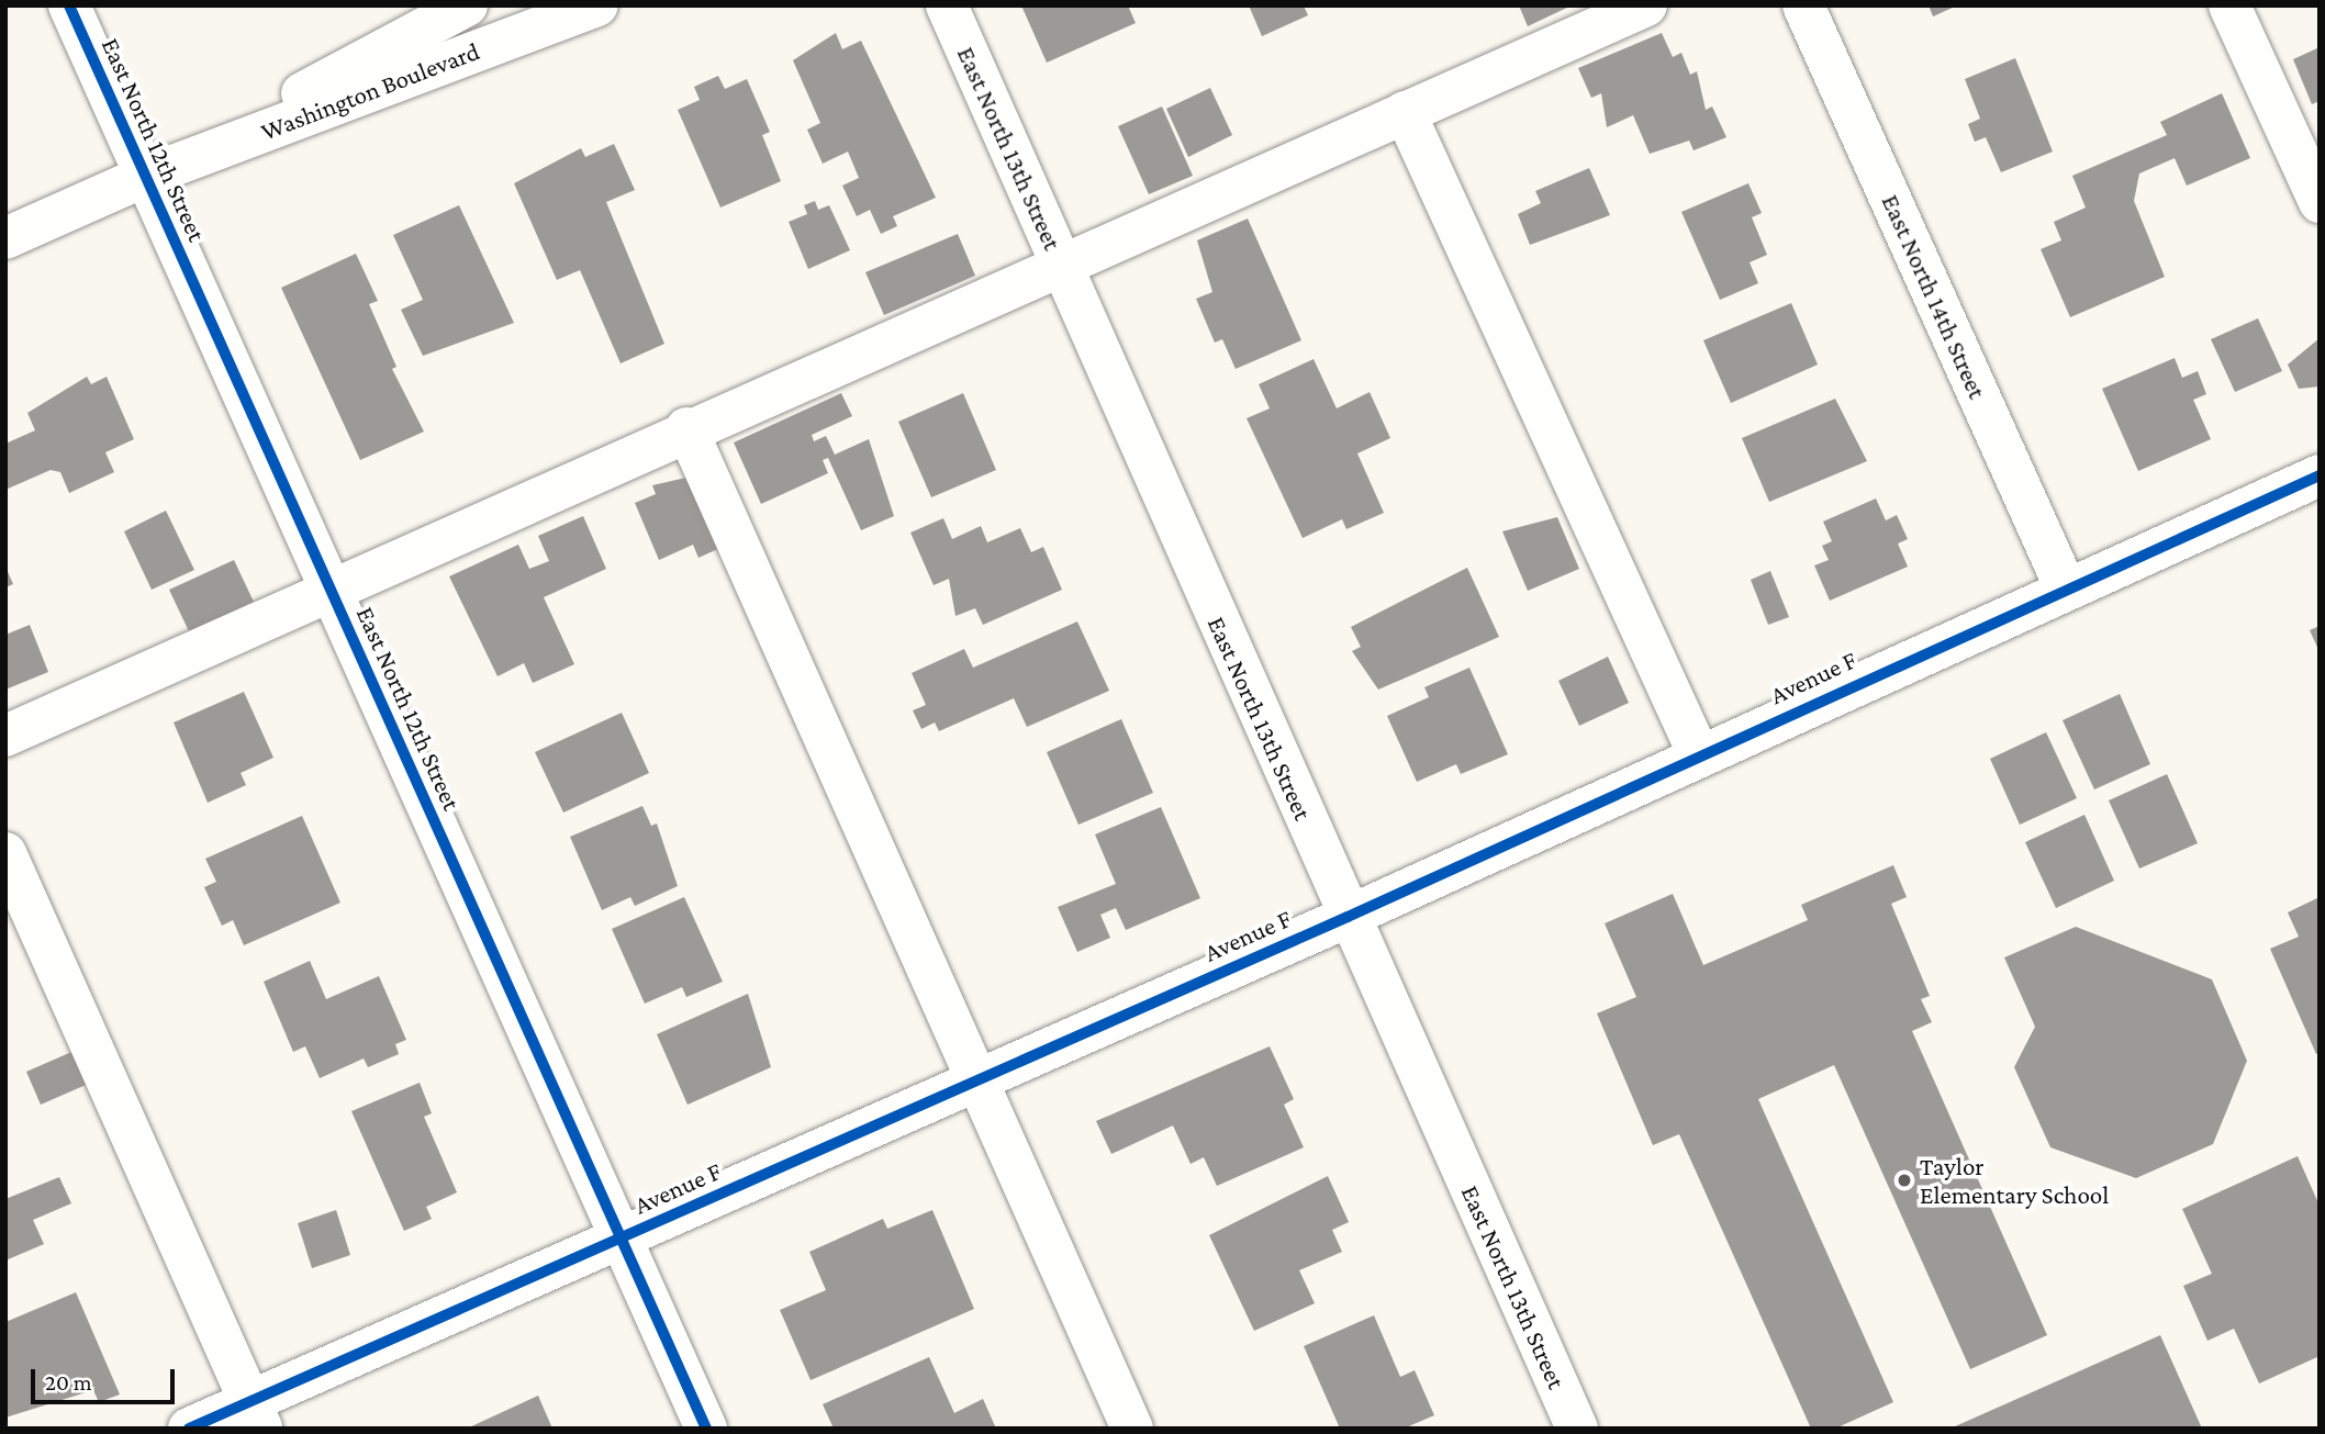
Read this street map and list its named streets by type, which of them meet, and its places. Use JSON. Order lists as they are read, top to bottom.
{
  "streets": {
    "street": [
      "Washington Boulevard",
      "East North 12th Street",
      "East North 13th Street",
      "East North 14th Street",
      "Avenue F"
    ]
  },
  "crossings": [
    ["Washington Boulevard", "East North 12th Street"],
    ["East North 12th Street", "Avenue F"],
    ["East North 13th Street", "Avenue F"],
    ["East North 14th Street", "Avenue F"]
  ],
  "places": ["Taylor Elementary School"],
  "scale_bar": "20 m"
}
